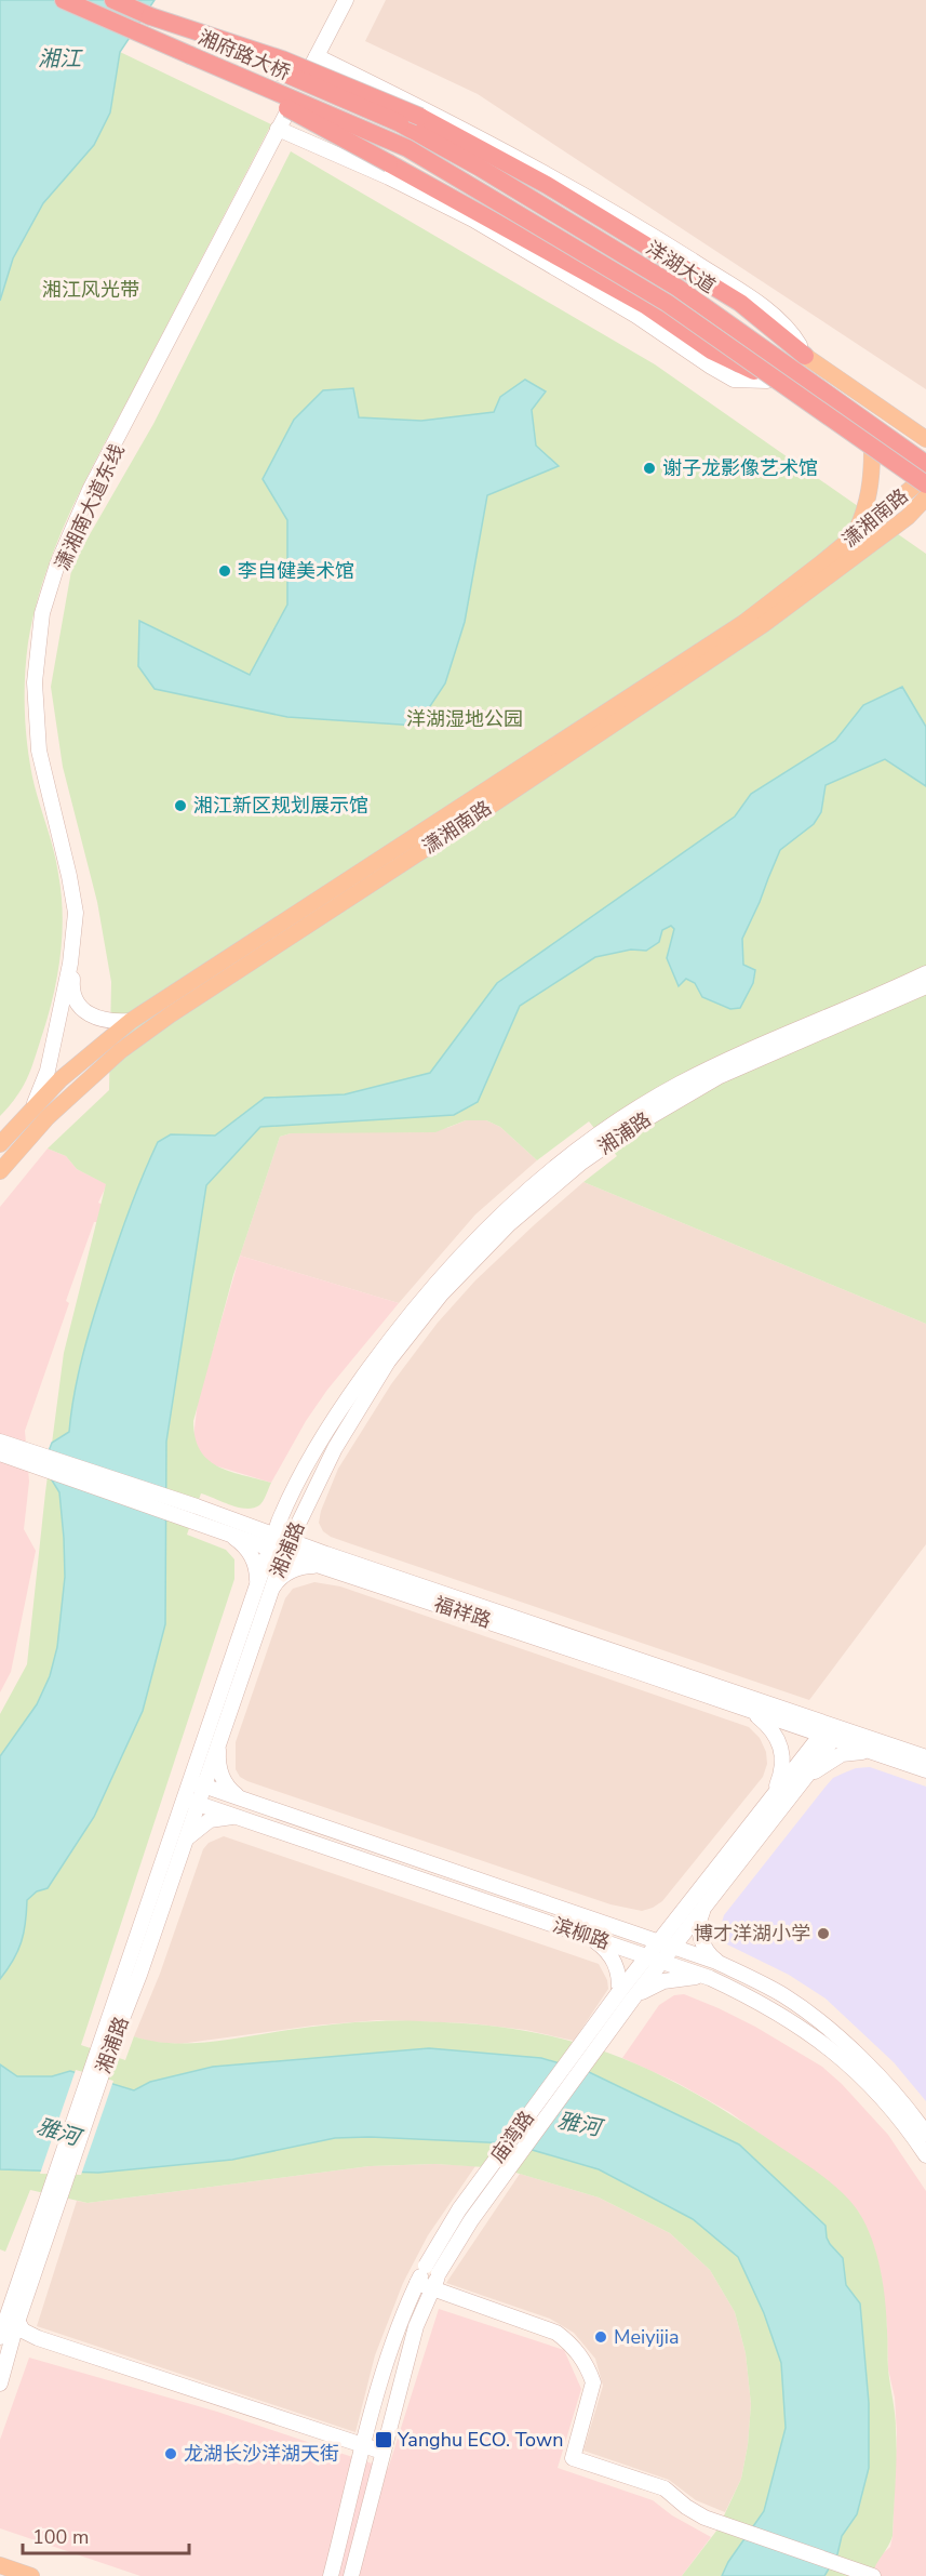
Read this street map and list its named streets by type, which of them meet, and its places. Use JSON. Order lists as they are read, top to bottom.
{
  "streets": {
    "highway": ["湘府路大桥", "洋湖大道"],
    "main road": [
      "潇湘南大道东线",
      "潇湘南路",
      "湘浦路",
      "福祥路",
      "滨柳路",
      "庙湾路"
    ]
  },
  "crossings": [
    ["湘府路大桥", "洋湖大道"],
    ["洋湖大道", "潇湘南路"],
    ["潇湘南大道东线", "潇湘南路"],
    ["湘浦路", "福祥路"],
    ["湘浦路", "滨柳路"],
    ["福祥路", "庙湾路"],
    ["滨柳路", "庙湾路"]
  ],
  "water": ["湘江", "雅河"],
  "parks": ["湘江风光带", "洋湖湿地公园"],
  "places": {
    "other": [
      "谢子龙影像艺术馆",
      "李自健美术馆",
      "湘江新区规划展示馆",
      "博才洋湖小学",
      "Meiyijia",
      "龙湖长沙洋湖天街"
    ],
    "transit": ["Yanghu ECO. Town"]
  },
  "scale_bar": "100 m"
}
